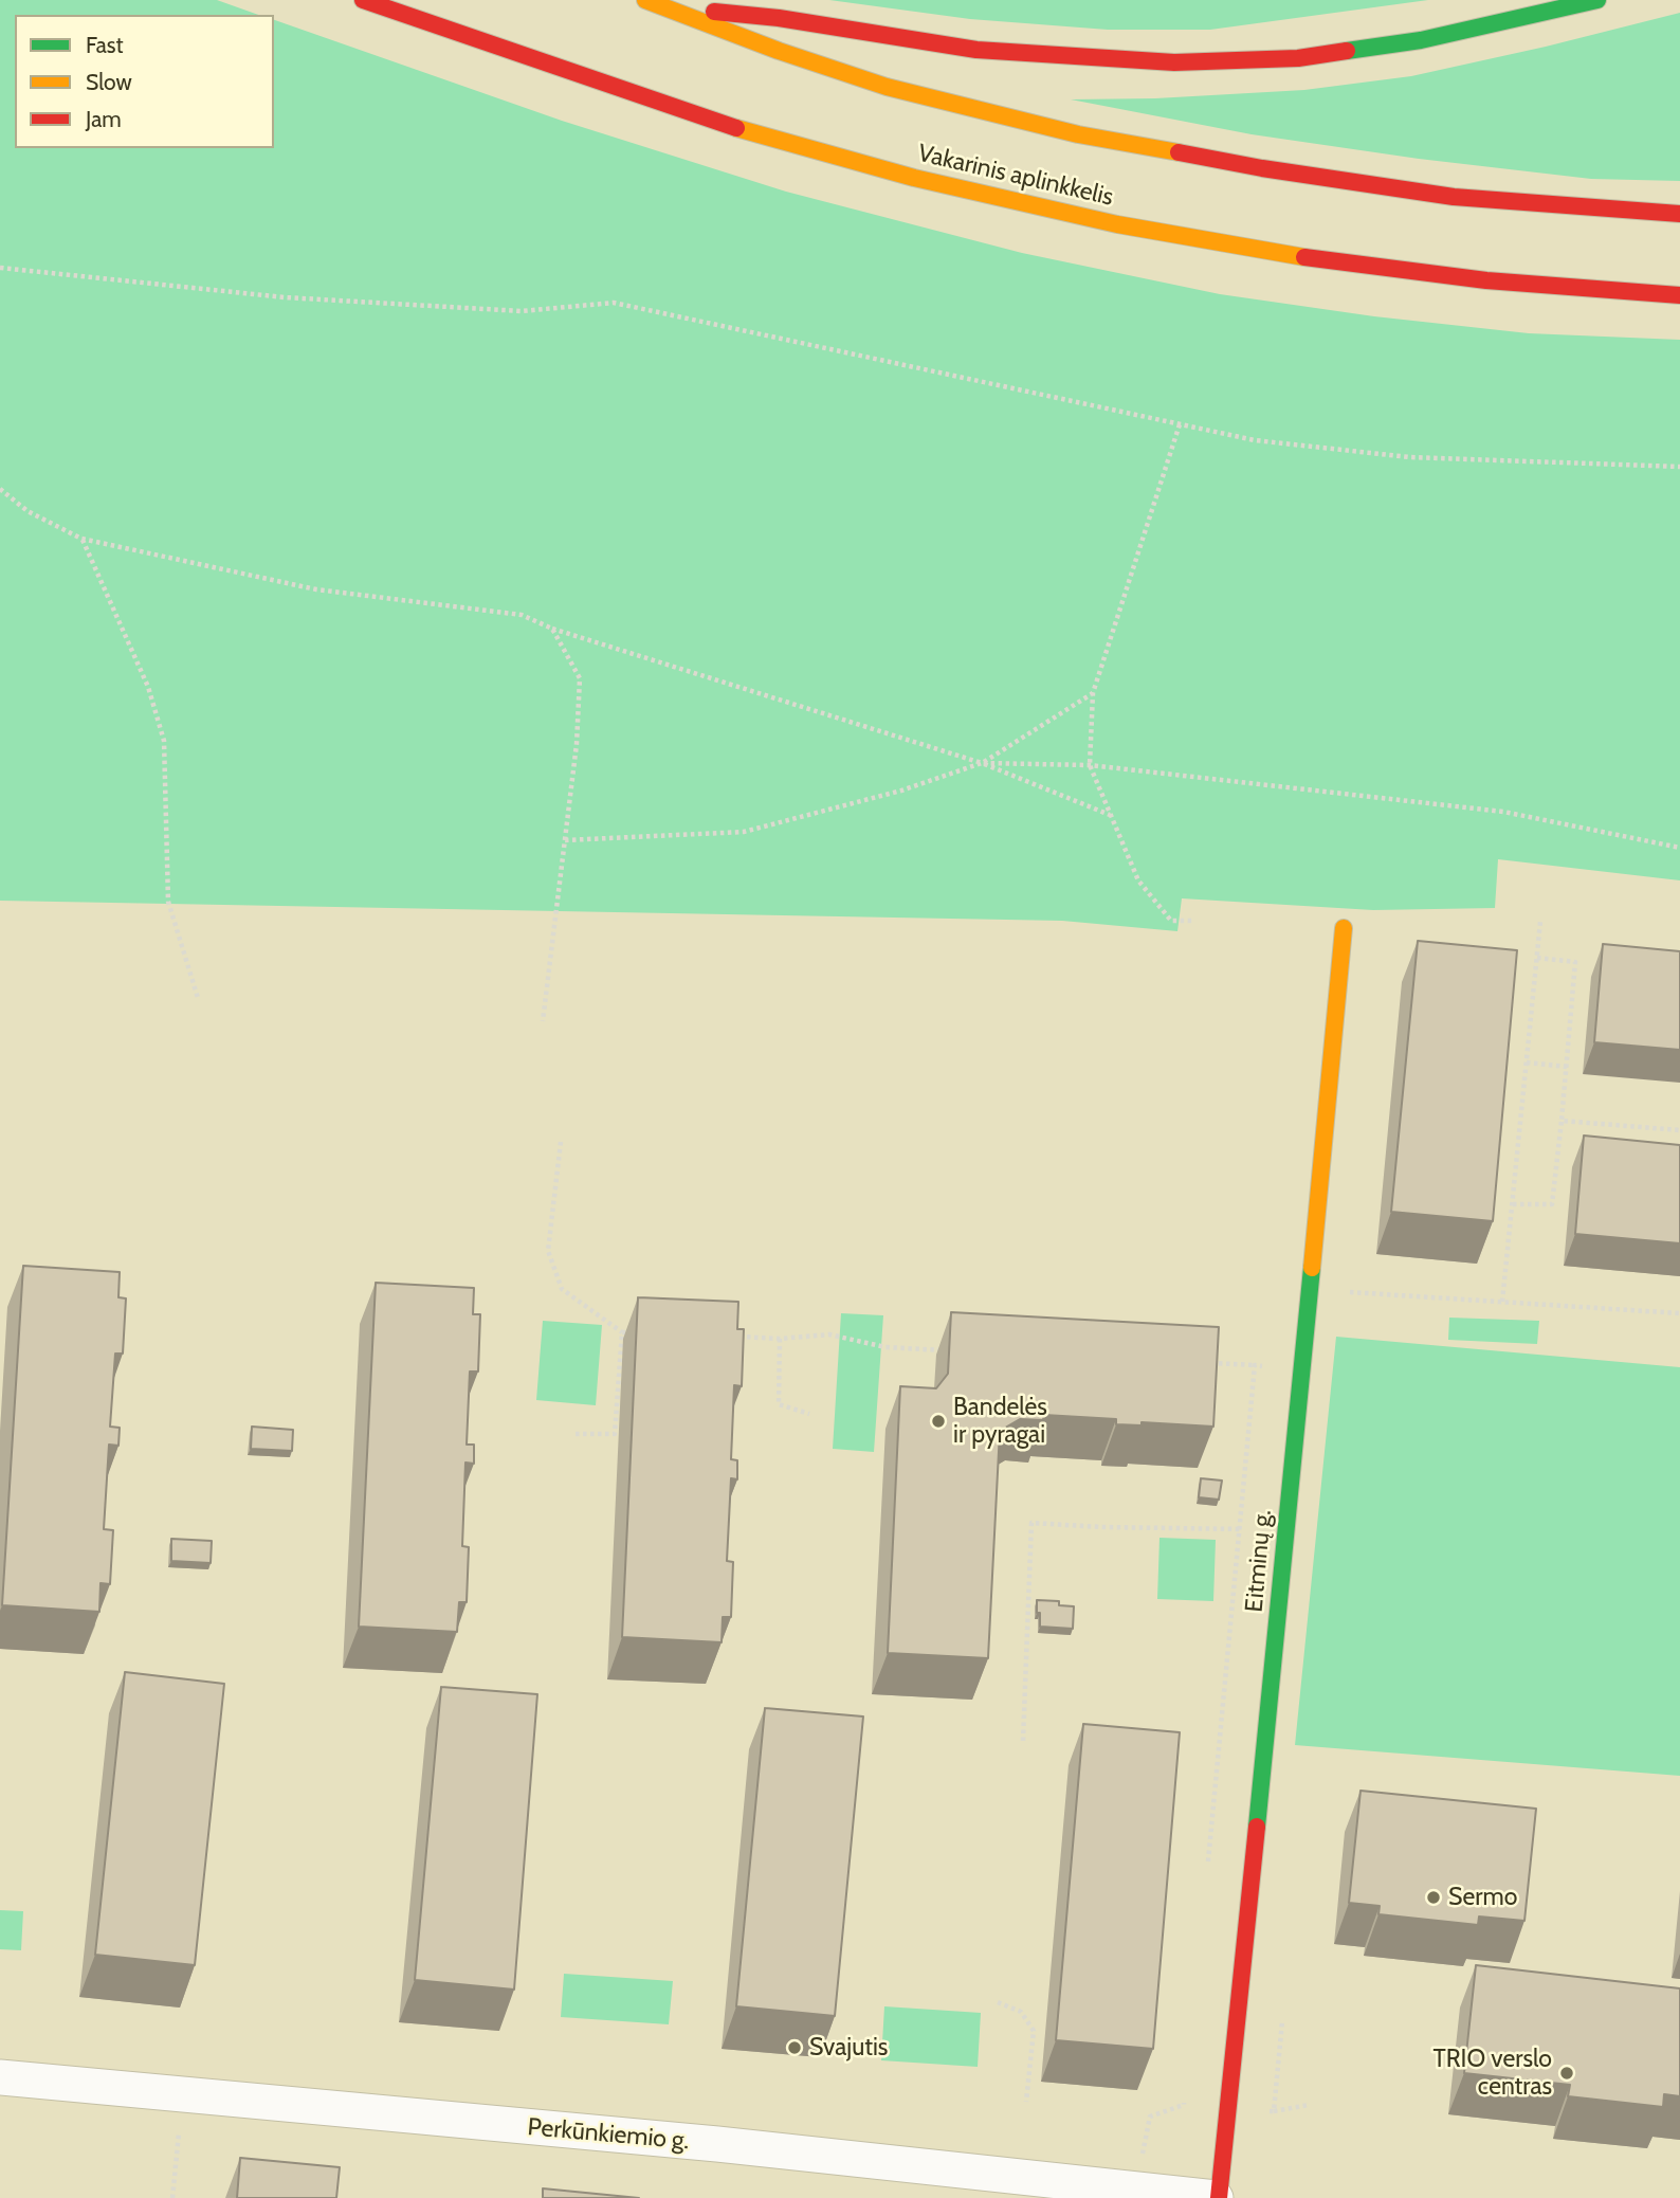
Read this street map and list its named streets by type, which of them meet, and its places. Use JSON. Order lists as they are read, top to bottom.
{
  "streets": {
    "main road": ["Vakarinis aplinkkelis", "Eitminų g."],
    "street": ["Perkūnkiemio g."]
  },
  "crossings": [
    ["Eitminų g.", "Perkūnkiemio g."]
  ],
  "places": [
    "Bandelės ir pyragai",
    "Sermo",
    "Svajutis",
    "TRIO verslo centras"
  ],
  "legend": ["Fast", "Slow", "Jam"]
}
